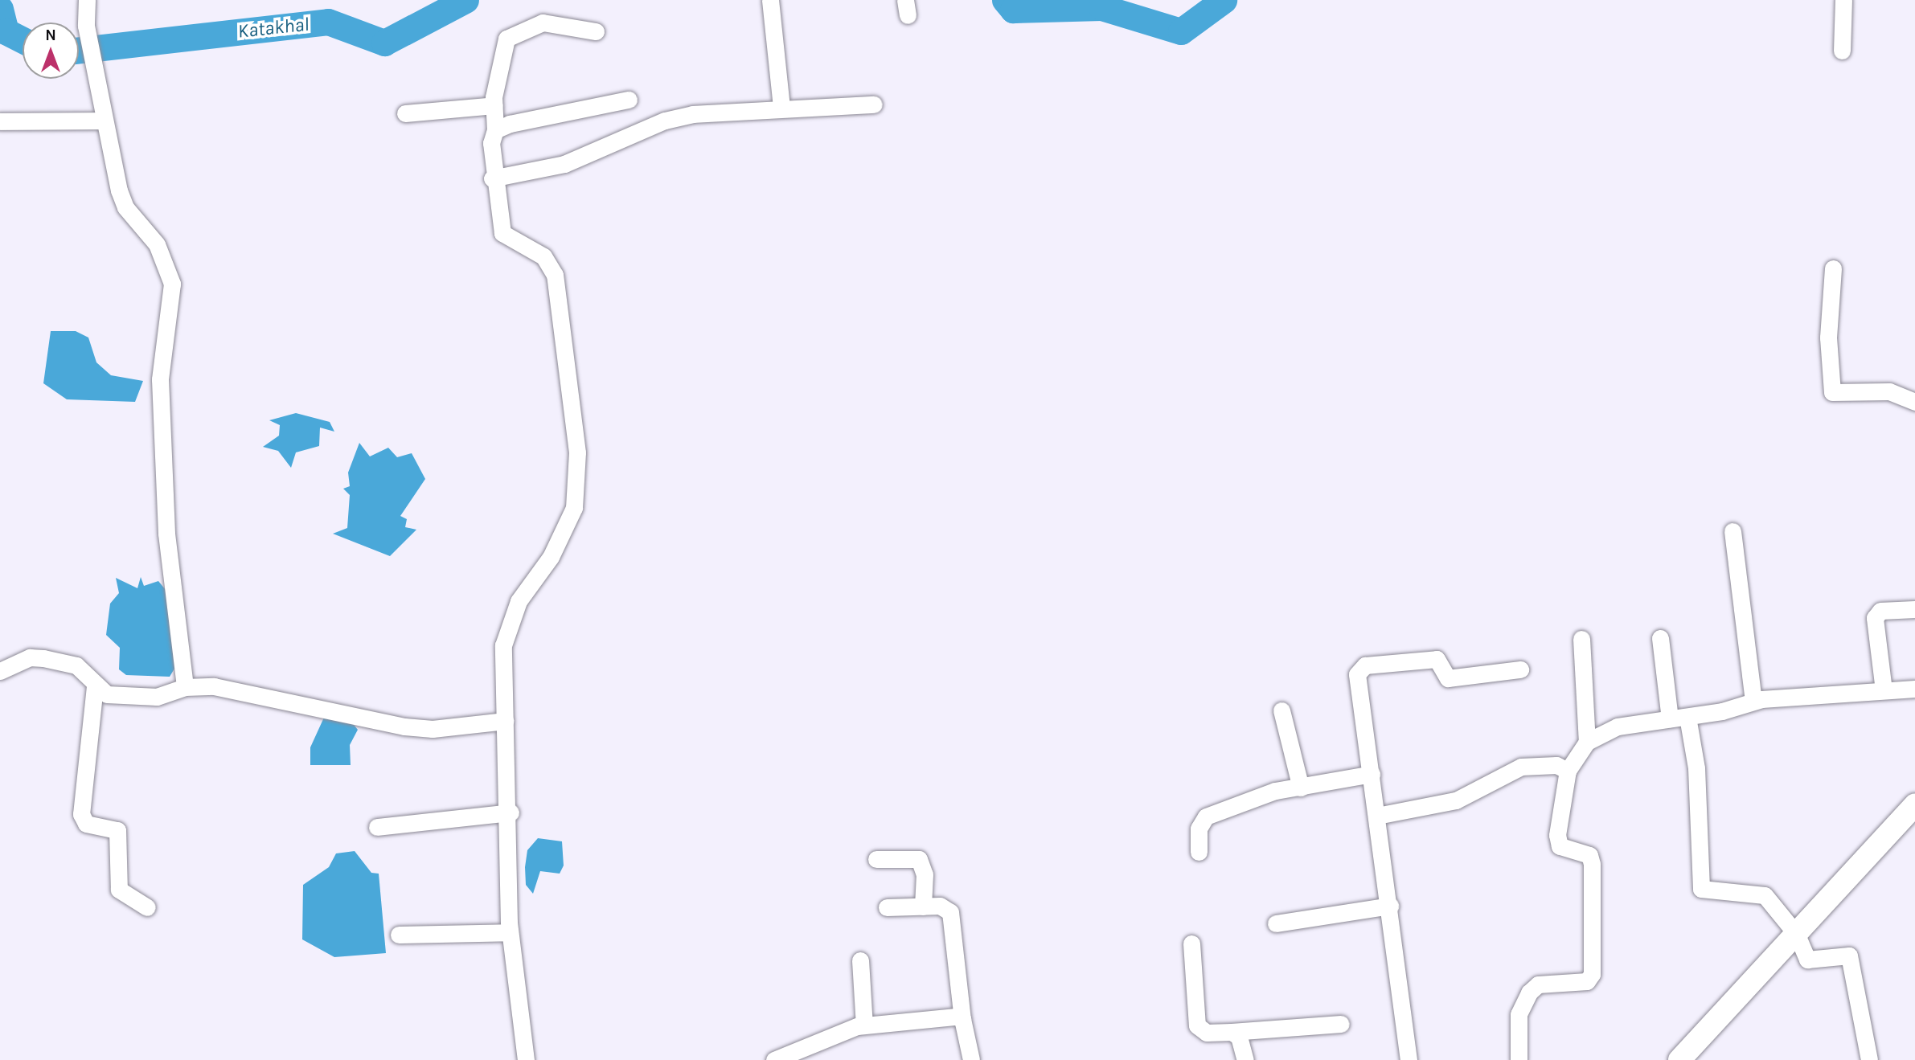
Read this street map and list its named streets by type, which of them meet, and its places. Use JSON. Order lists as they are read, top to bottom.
{
  "water": ["Katakhal"],
  "north": "top"
}
